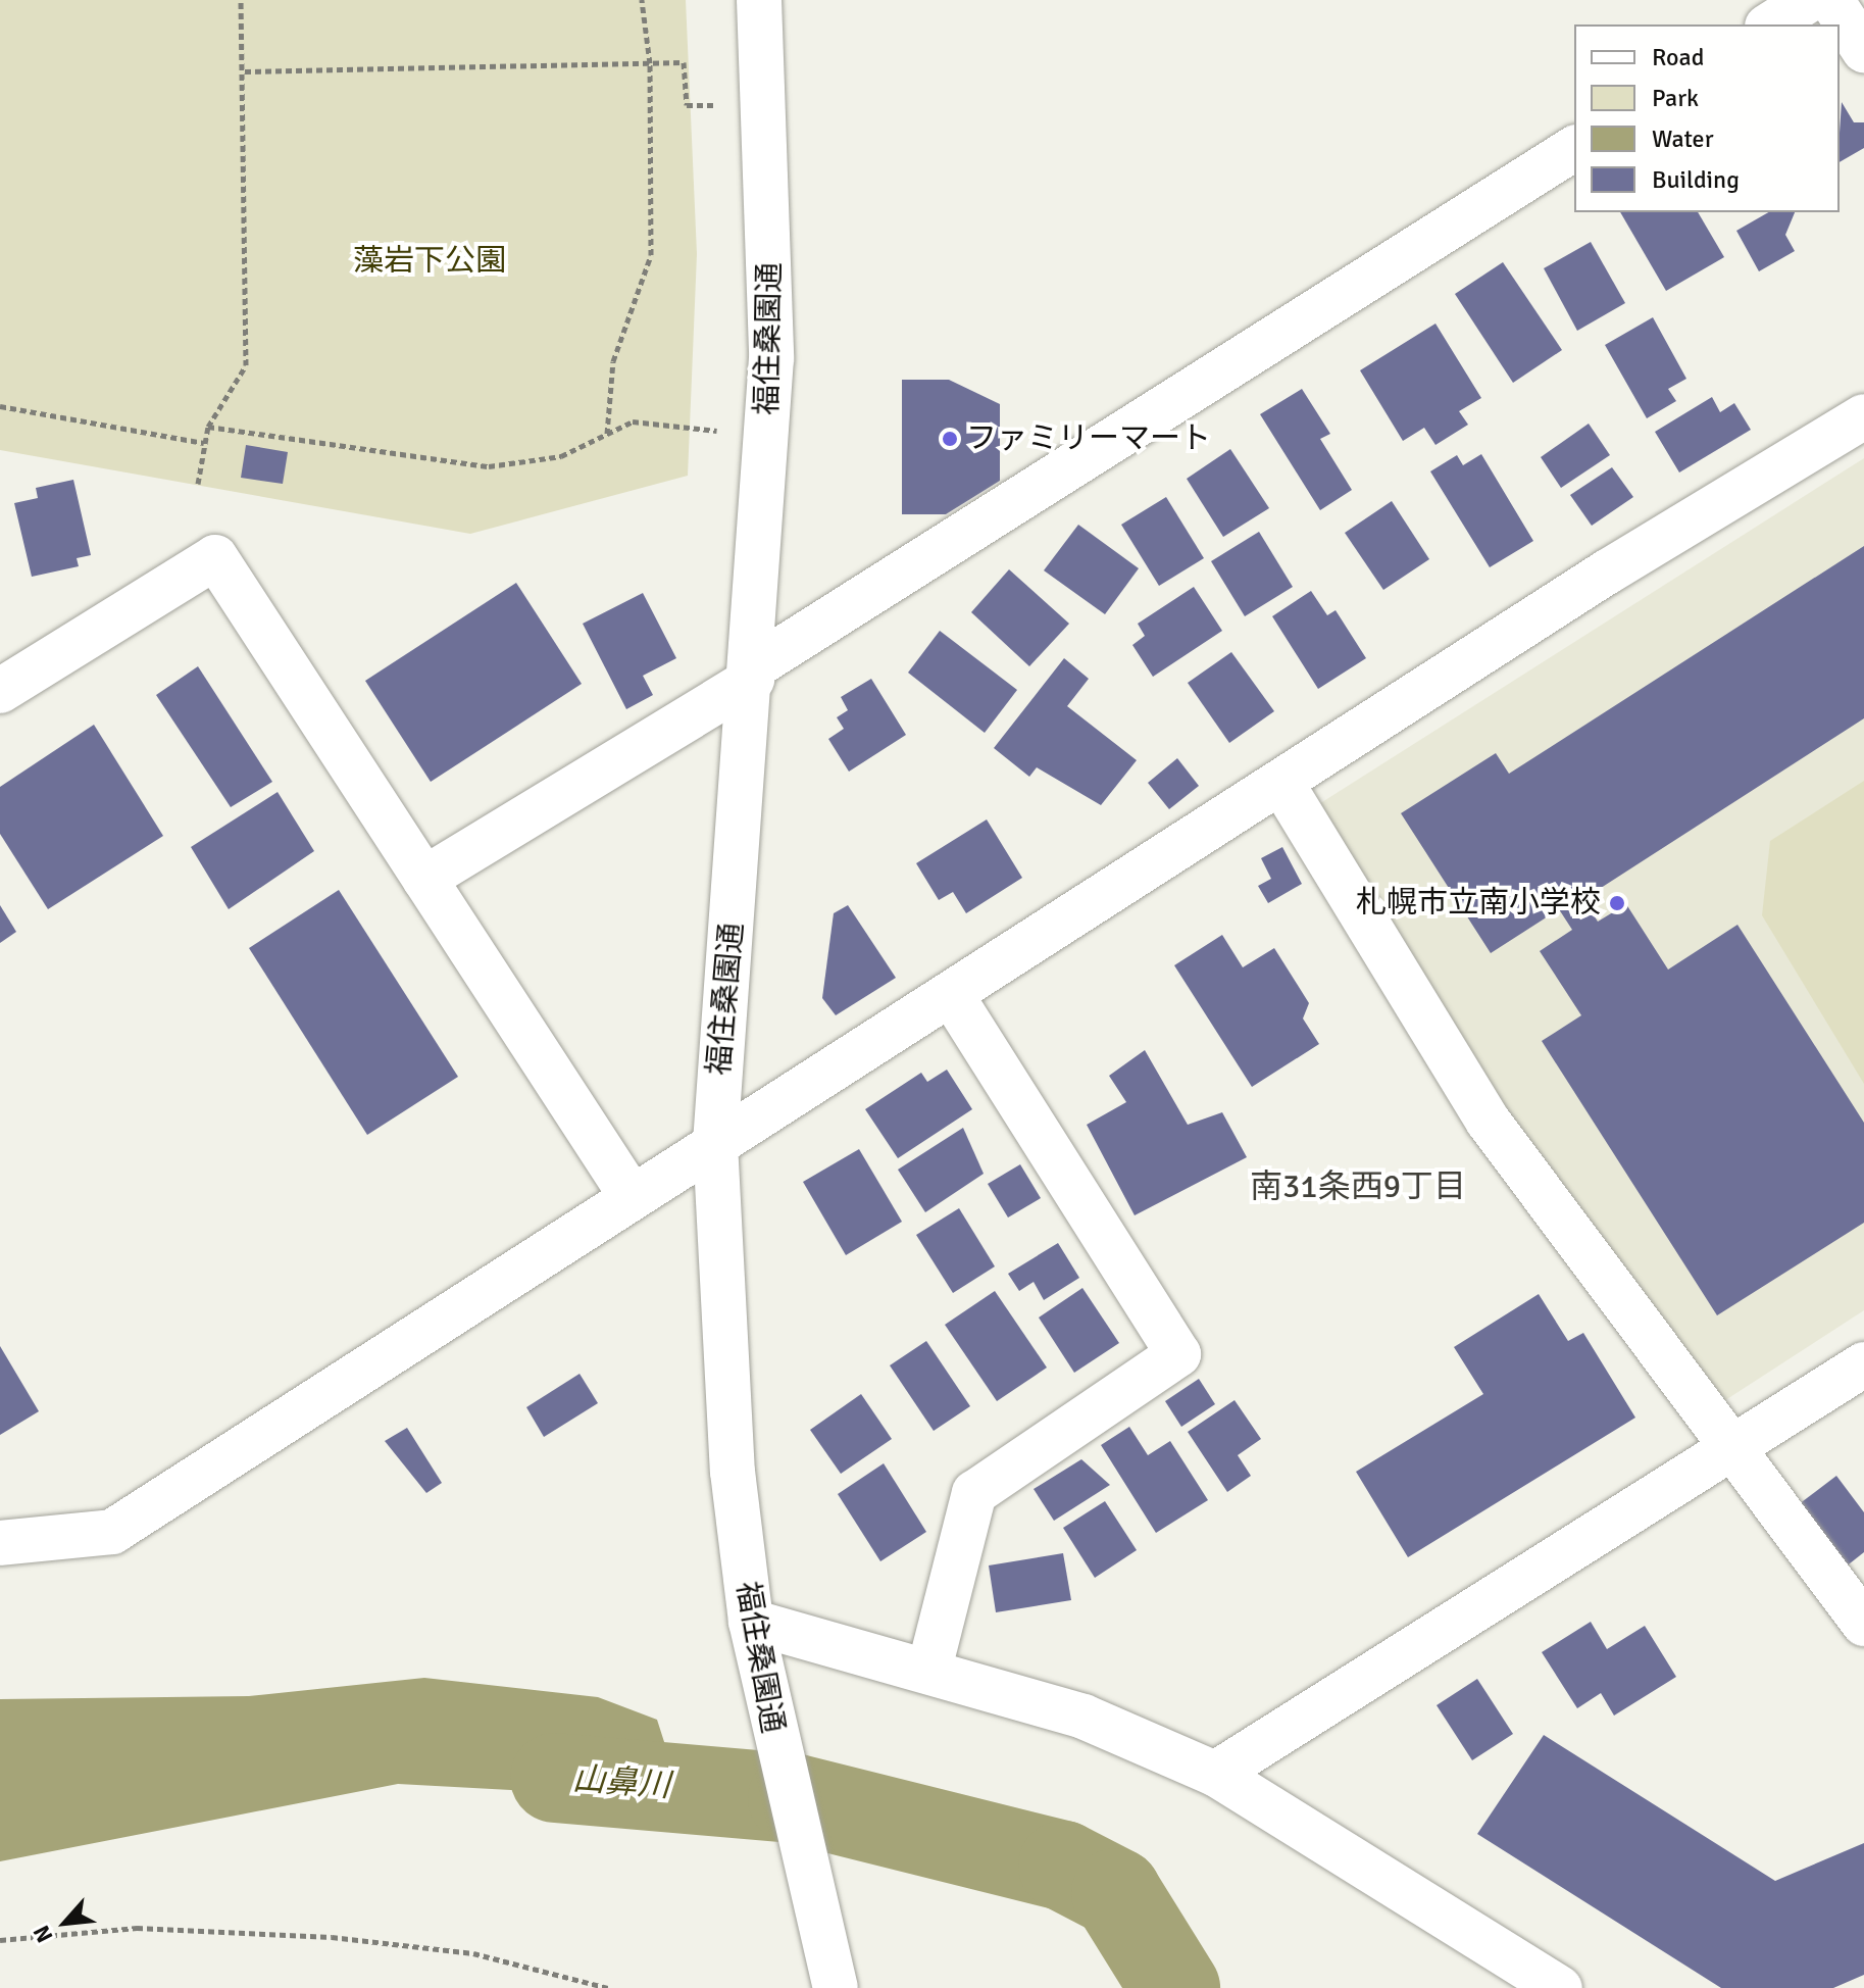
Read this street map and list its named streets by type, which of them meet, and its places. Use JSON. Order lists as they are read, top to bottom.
{
  "streets": {
    "street": ["福住桑園通"]
  },
  "districts": ["南31条西9丁目"],
  "water": ["山鼻川"],
  "parks": ["藻岩下公園"],
  "places": ["ファミリーマート", "札幌市立南小学校"],
  "legend": [
    "Road",
    "Park",
    "Water",
    "Building"
  ],
  "north": "bottom left"
}
